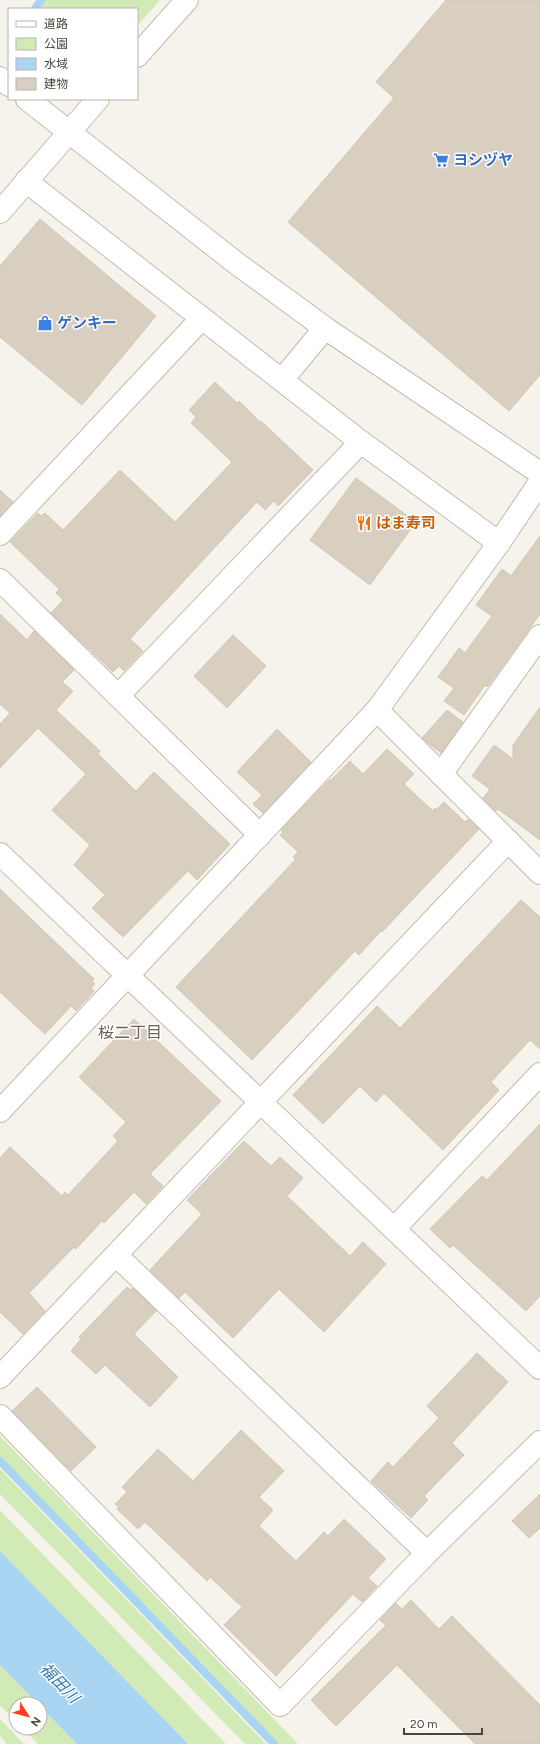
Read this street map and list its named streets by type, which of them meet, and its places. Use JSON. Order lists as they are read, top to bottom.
{
  "districts": ["桜二丁目"],
  "water": ["福田川"],
  "places": {
    "supermarket": ["ヨシヅヤ"],
    "shop": ["ゲンキー"],
    "restaurant": ["はま寿司"]
  },
  "legend": [
    "道路",
    "公園",
    "水域",
    "建物"
  ],
  "scale_bar": "20 m",
  "north": "bottom right"
}
